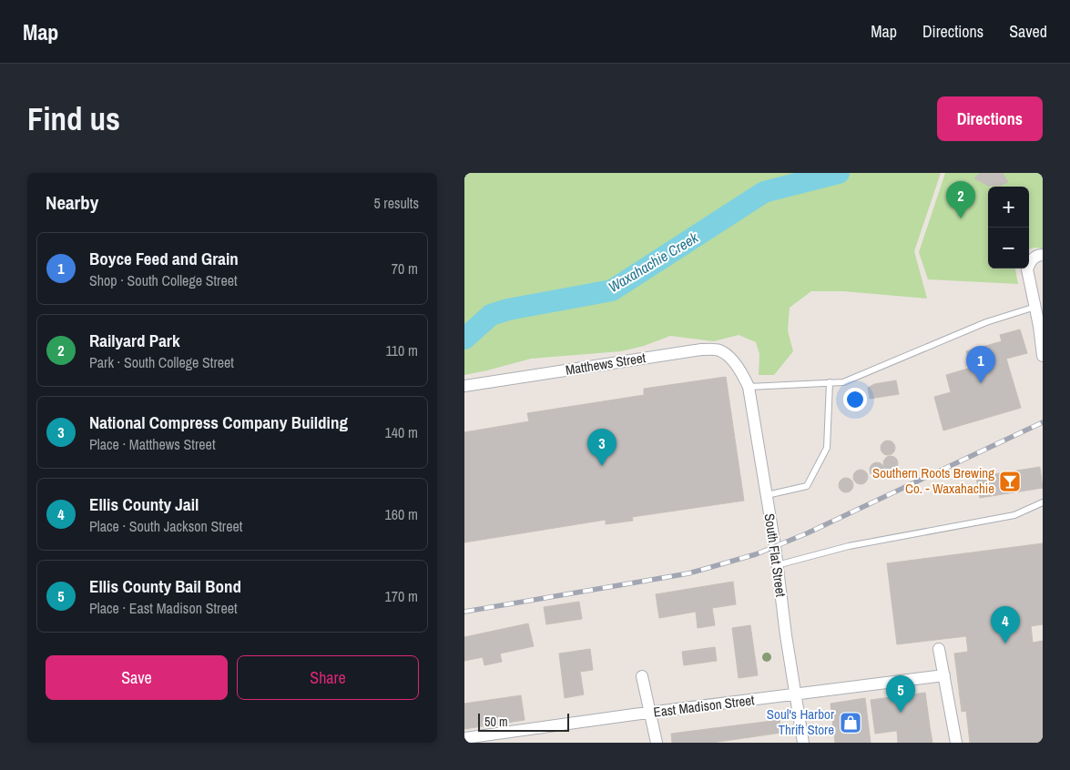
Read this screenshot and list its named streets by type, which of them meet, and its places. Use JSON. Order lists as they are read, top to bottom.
{
  "streets": {
    "street": ["Matthews Street", "South Flat Street", "East Madison Street"]
  },
  "crossings": [
    ["Matthews Street", "South Flat Street"],
    ["South Flat Street", "East Madison Street"]
  ],
  "water": ["Waxahachie Creek"],
  "places": {
    "bar": ["Southern Roots Brewing Co. - Waxahachie"],
    "shop": ["Soul's Harbor Thrift Store"]
  },
  "scale_bar": "50 m",
  "page": {
    "header": "Map",
    "nav": ["Map", "Directions", "Saved"],
    "buttons": [
      "Directions",
      ["Save", "Share"]
    ],
    "title": "Find us",
    "heading": ["Nearby", "5 results"],
    "pins": [
      "2",
      "1",
      "3",
      "4",
      "5"
    ],
    "map_buttons": ["+", "−"],
    "list": [
      {
        "mark": "1",
        "name": "Boyce Feed and Grain",
        "note": "Shop · South College Street",
        "value": "70 m"
      },
      {
        "mark": "2",
        "name": "Railyard Park",
        "note": "Park · South College Street",
        "value": "110 m"
      },
      {
        "mark": "3",
        "name": "National Compress Company Building",
        "note": "Place · Matthews Street",
        "value": "140 m"
      },
      {
        "mark": "4",
        "name": "Ellis County Jail",
        "note": "Place · South Jackson Street",
        "value": "160 m"
      },
      {
        "mark": "5",
        "name": "Ellis County Bail Bond",
        "note": "Place · East Madison Street",
        "value": "170 m"
      }
    ],
    "scale": "50 m"
  }
}
